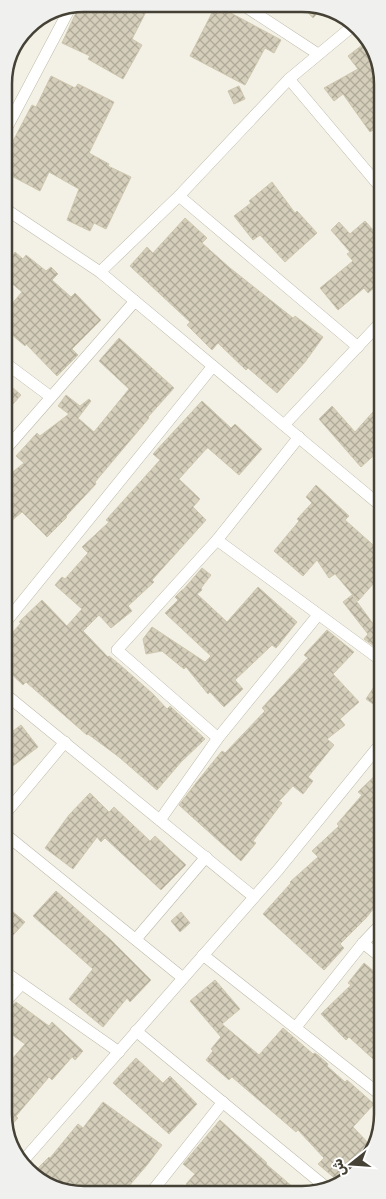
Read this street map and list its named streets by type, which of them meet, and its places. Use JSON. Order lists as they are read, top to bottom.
{
  "north": "left"
}
